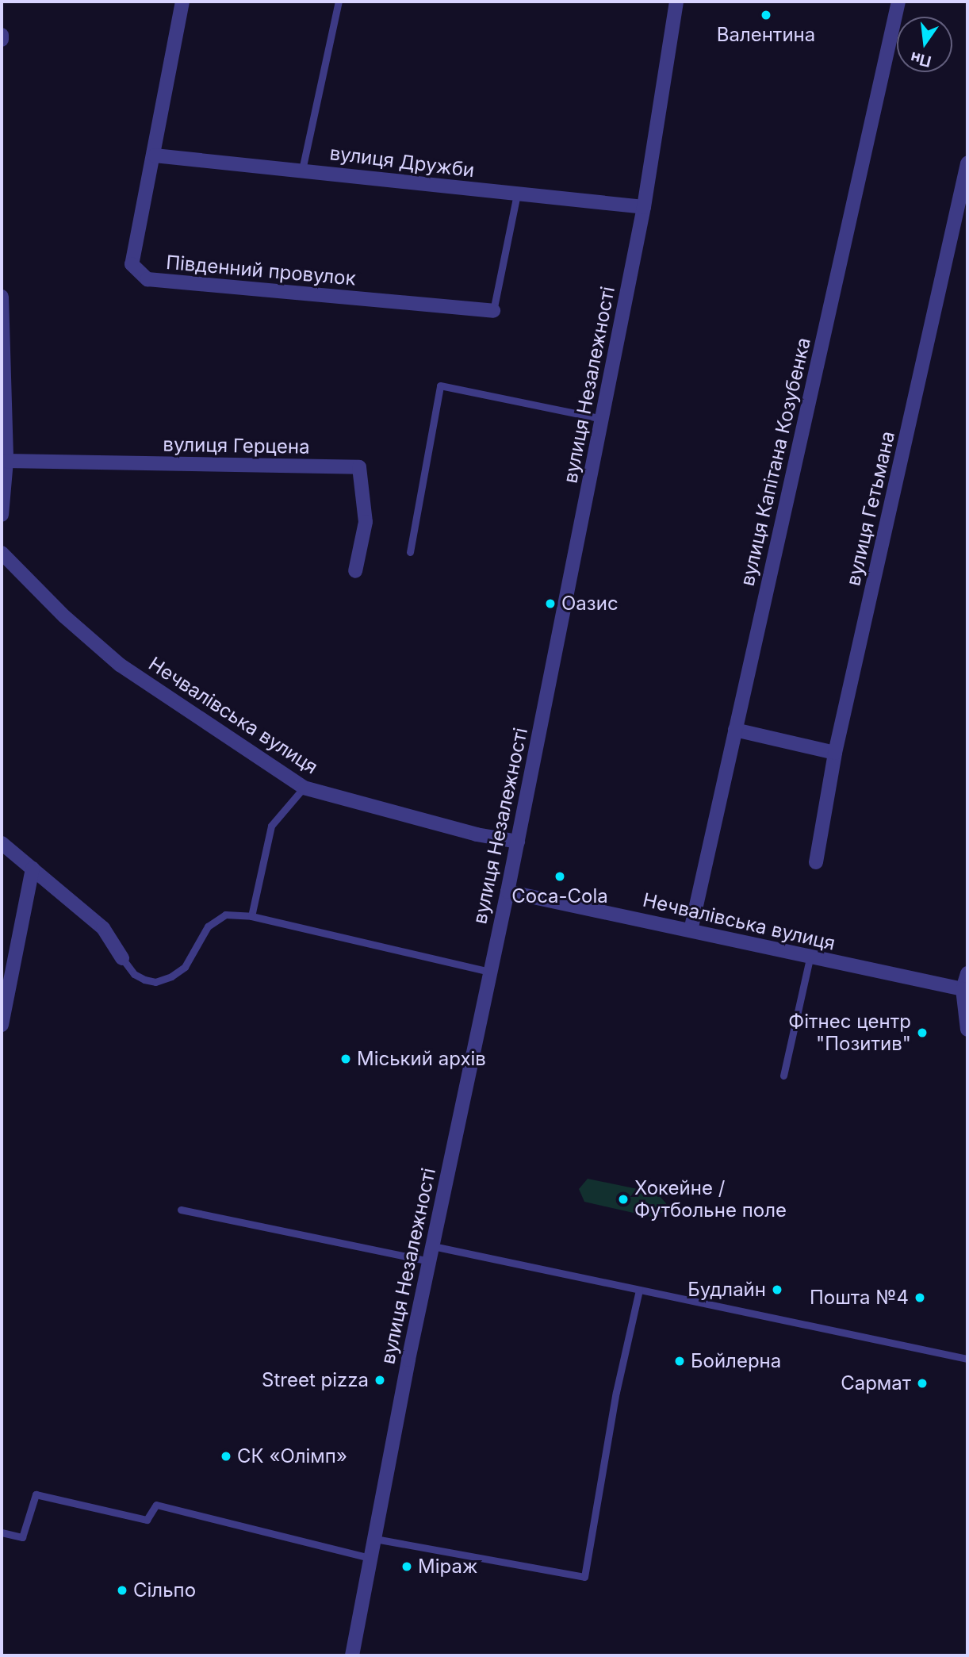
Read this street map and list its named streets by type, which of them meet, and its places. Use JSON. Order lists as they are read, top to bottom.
{
  "streets": {
    "street": [
      "вулиця Дружби",
      "Південний провулок",
      "вулиця Незалежності",
      "вулиця Герцена",
      "вулиця Капітана Козубенка",
      "вулиця Гетьмана",
      "Нечвалівська вулиця"
    ]
  },
  "crossings": [
    ["вулиця Дружби", "Південний провулок"],
    ["вулиця Дружби", "вулиця Незалежності"],
    ["вулиця Незалежності", "Нечвалівська вулиця"],
    ["вулиця Капітана Козубенка", "Нечвалівська вулиця"]
  ],
  "places": [
    "Валентина",
    "Оазис",
    "Coca-Cola",
    "Фітнес центр \"Позитив\"",
    "Міський архів",
    "Хокейне / Футбольне поле",
    "Будлайн",
    "Пошта №4",
    "Бойлерна",
    "Street pizza",
    "Сармат",
    "СК «Олімп»",
    "Міраж",
    "Сільпо"
  ],
  "north": "bottom"
}
